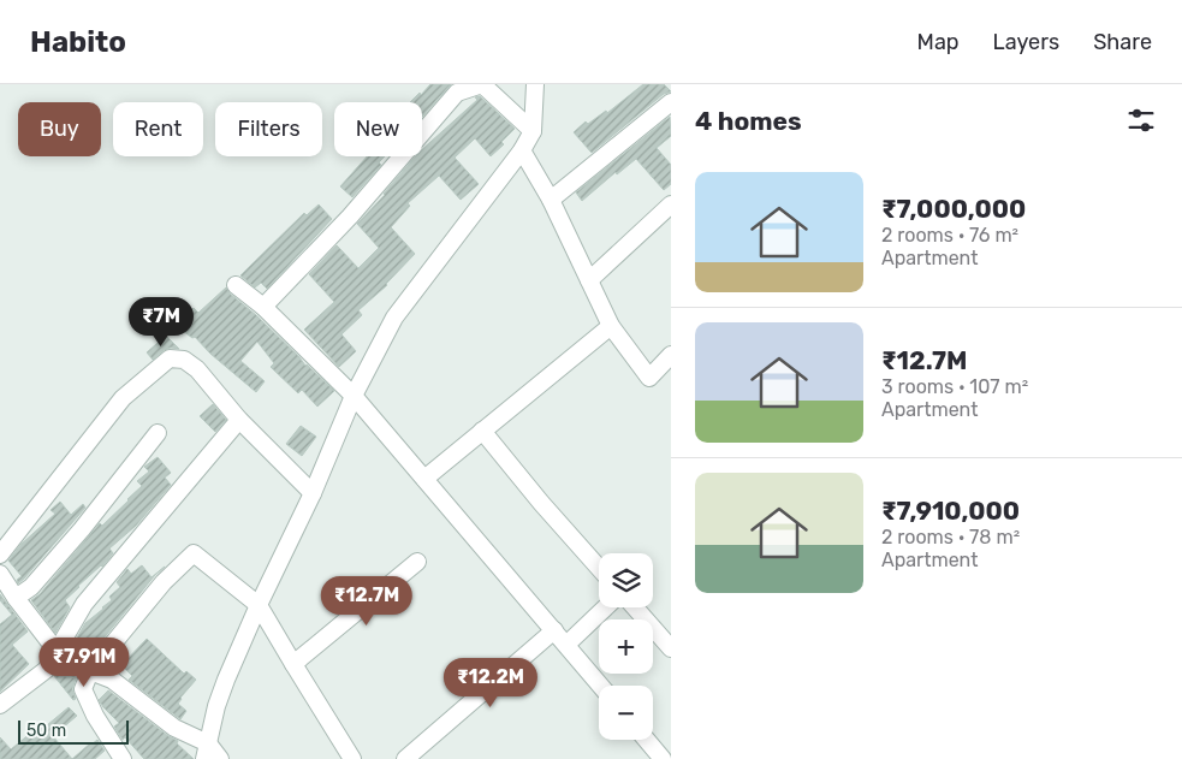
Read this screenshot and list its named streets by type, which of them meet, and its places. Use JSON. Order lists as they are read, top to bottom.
{
  "scale_bar": "50 m",
  "page": {
    "header": "Habito",
    "nav": ["Map", "Layers", "Share"],
    "heading": "4 homes",
    "chip": [
      "Buy",
      "Rent",
      "Filters",
      "New"
    ],
    "list": [
      {
        "name": "₹7,000,000",
        "note": "2 rooms · 76 m² · Apartment"
      },
      {
        "name": "₹12.7M",
        "note": "3 rooms · 107 m² · Apartment"
      },
      {
        "name": "₹7,910,000",
        "note": "2 rooms · 78 m² · Apartment"
      }
    ],
    "price": [
      "₹7M",
      "₹12.7M",
      "₹7.91M",
      "₹12.2M"
    ],
    "map_buttons": ["+", "−"],
    "scale": "50 m"
  }
}
